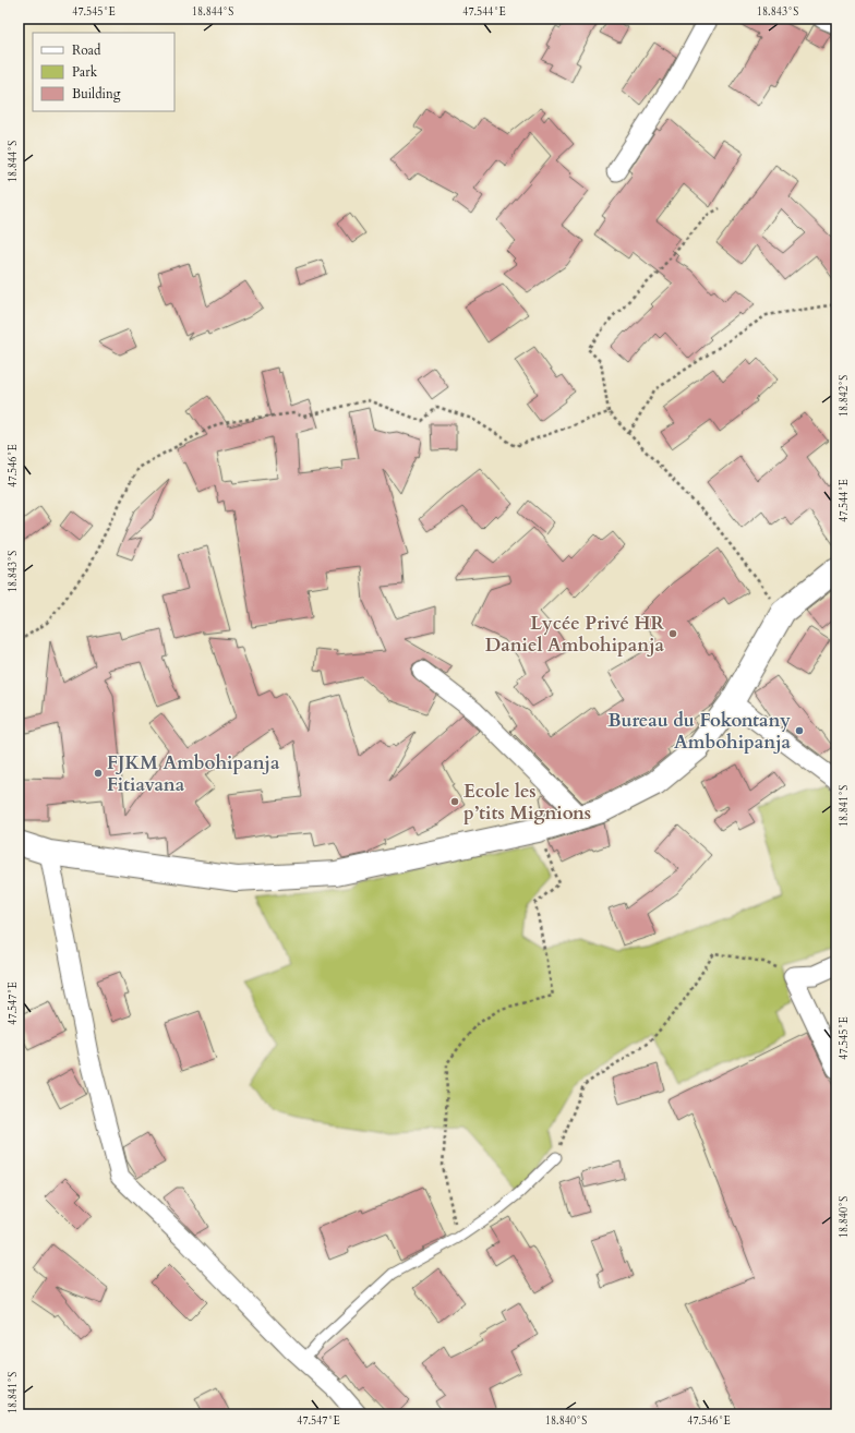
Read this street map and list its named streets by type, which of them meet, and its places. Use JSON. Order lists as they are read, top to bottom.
{
  "places": [
    "Lycée Privé HR Daniel Ambohipanja",
    "Bureau du Fokontany Ambohipanja",
    "FJKM Ambohipanja Fitiavana",
    "Ecole les p’tits Mignions"
  ],
  "legend": ["Road", "Park", "Building"],
  "coordinates": [
    "47.545°E",
    "18.844°S",
    "47.544°E",
    "18.843°S",
    "18.842°S",
    "47.546°E",
    "18.841°S",
    "47.547°E",
    "18.840°S"
  ]
}
